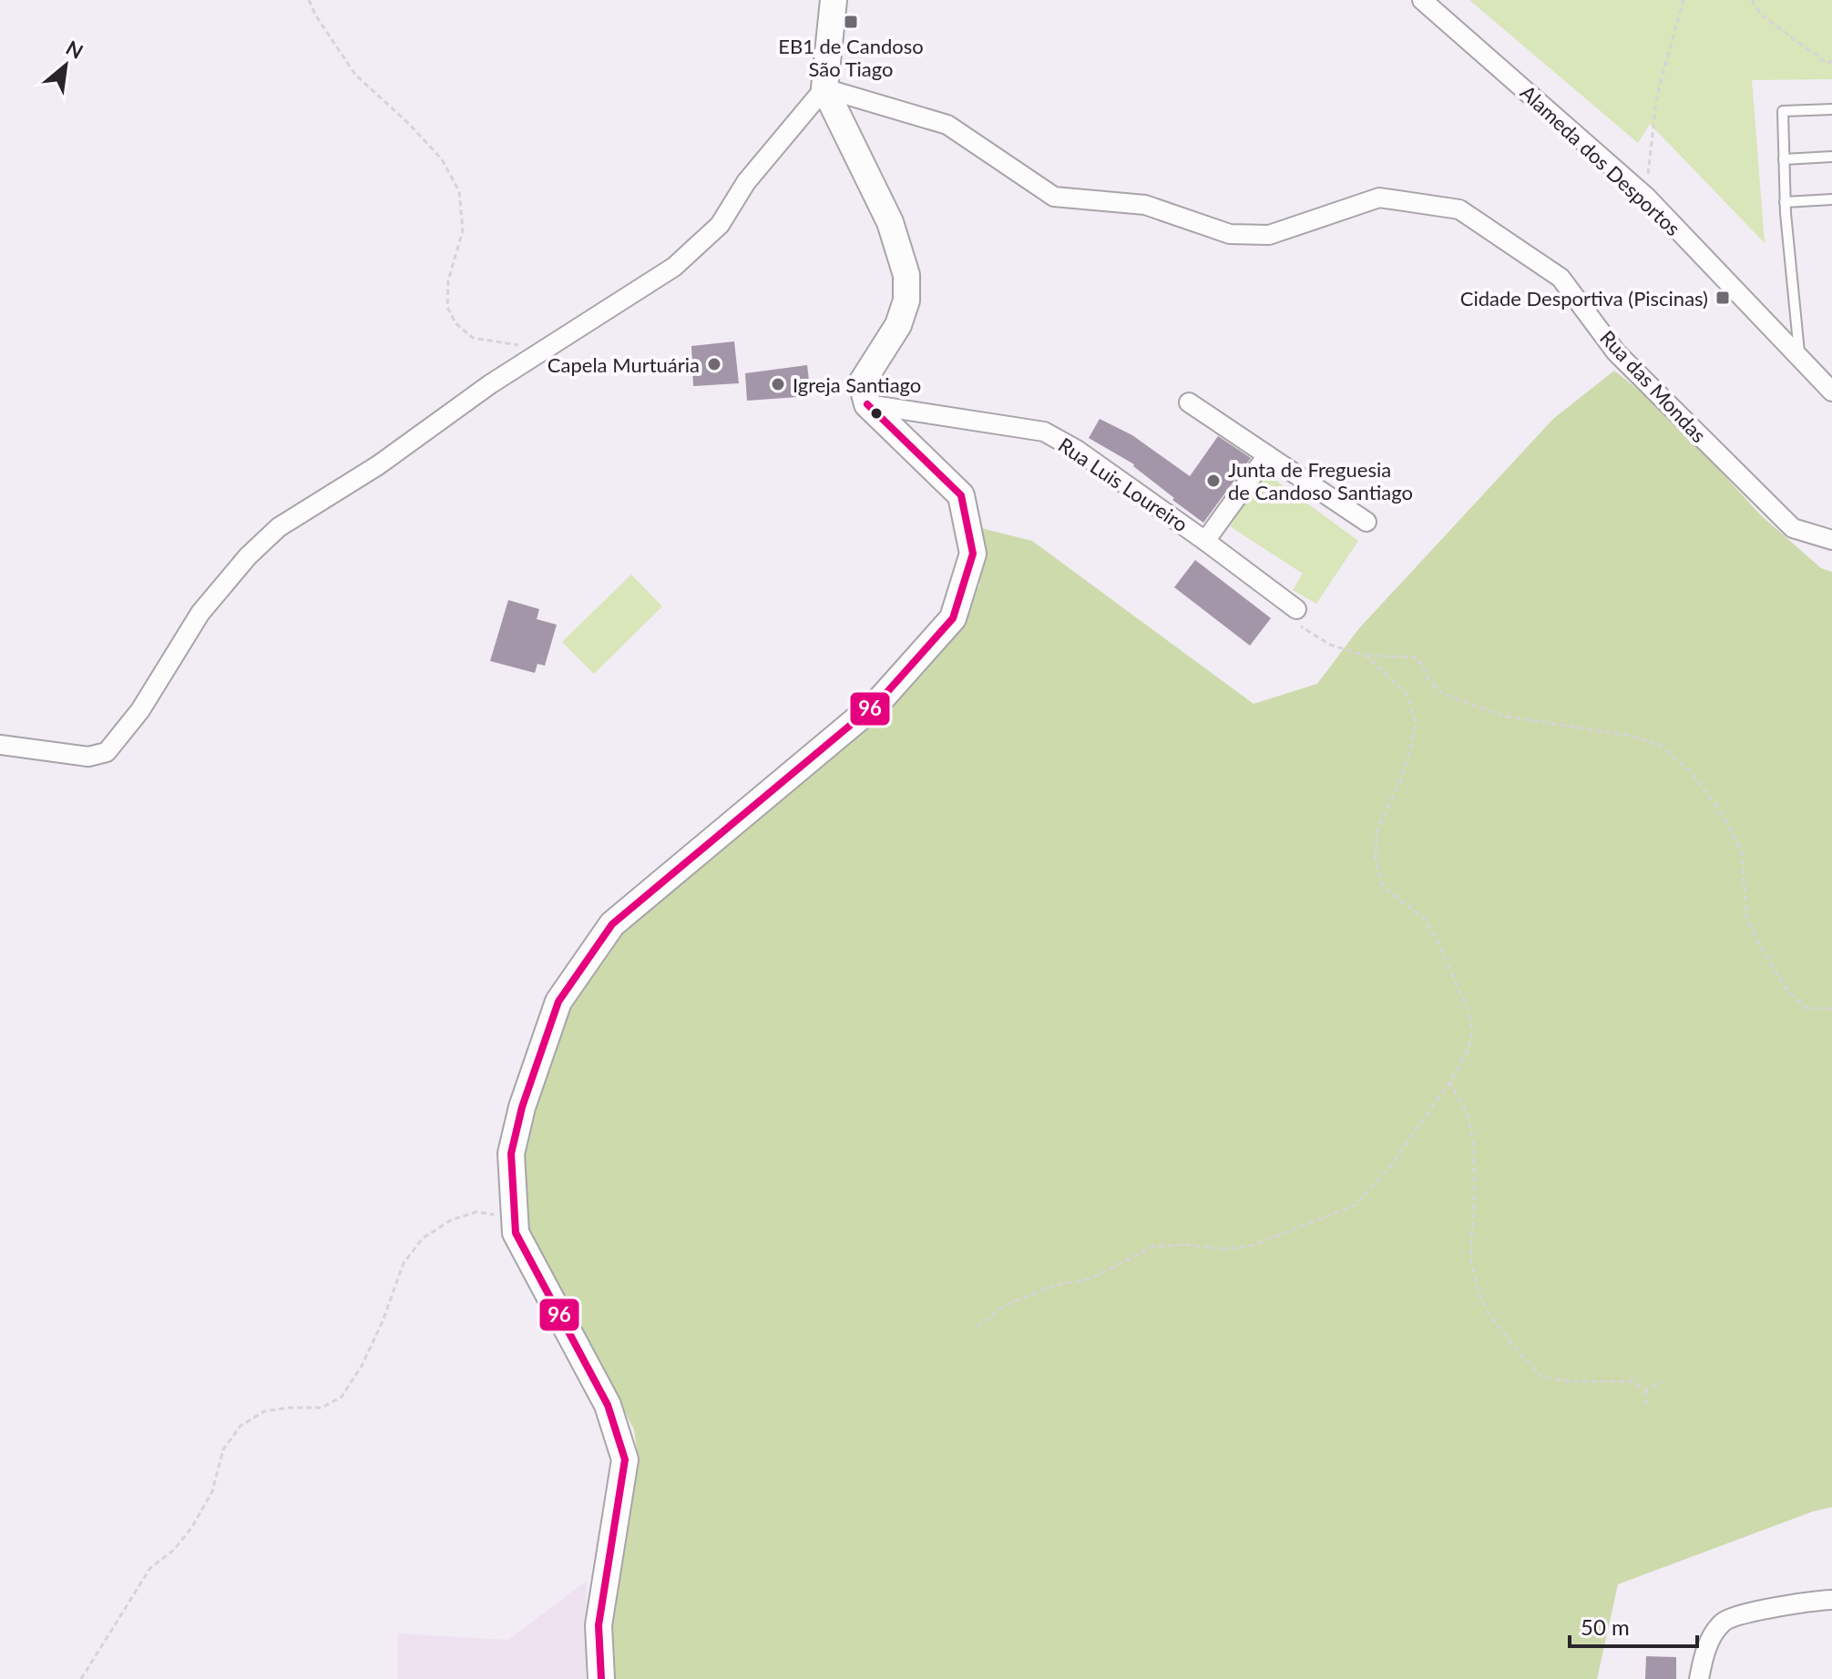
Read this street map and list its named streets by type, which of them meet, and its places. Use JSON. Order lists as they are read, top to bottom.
{
  "streets": {
    "street": ["Alameda dos Desportos", "Rua das Mondas", "Rua Luis Loureiro"]
  },
  "places": {
    "transit": ["EB1 de Candoso São Tiago", "Cidade Desportiva (Piscinas)"],
    "other": ["Capela Murtuária", "Igreja Santiago", "Junta de Freguesia de Candoso Santiago"]
  },
  "lines": ["transit line 96"],
  "scale_bar": "50 m",
  "north": "top right"
}
